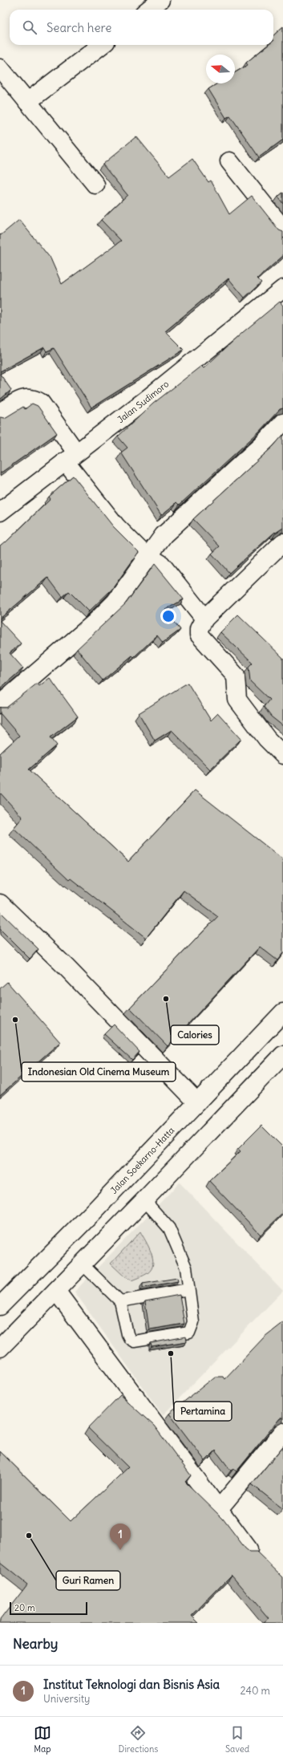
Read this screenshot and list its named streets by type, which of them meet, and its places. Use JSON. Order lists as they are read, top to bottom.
{
  "streets": {
    "street": ["Jalan Sudimoro", "Jalan Soekarno-Hatta"]
  },
  "places": [
    "Calories",
    "Indonesian Old Cinema Museum",
    "Pertamina",
    "Guri Ramen"
  ],
  "scale_bar": "20 m",
  "north": "left",
  "page": {
    "search": "Search here",
    "pins": "1",
    "scale": "20 m",
    "heading": "Nearby",
    "list": [
      {
        "mark": "1",
        "name": "Institut Teknologi dan Bisnis Asia",
        "note": "University",
        "value": "240 m"
      }
    ],
    "nav": ["Map", "Directions", "Saved"]
  }
}
